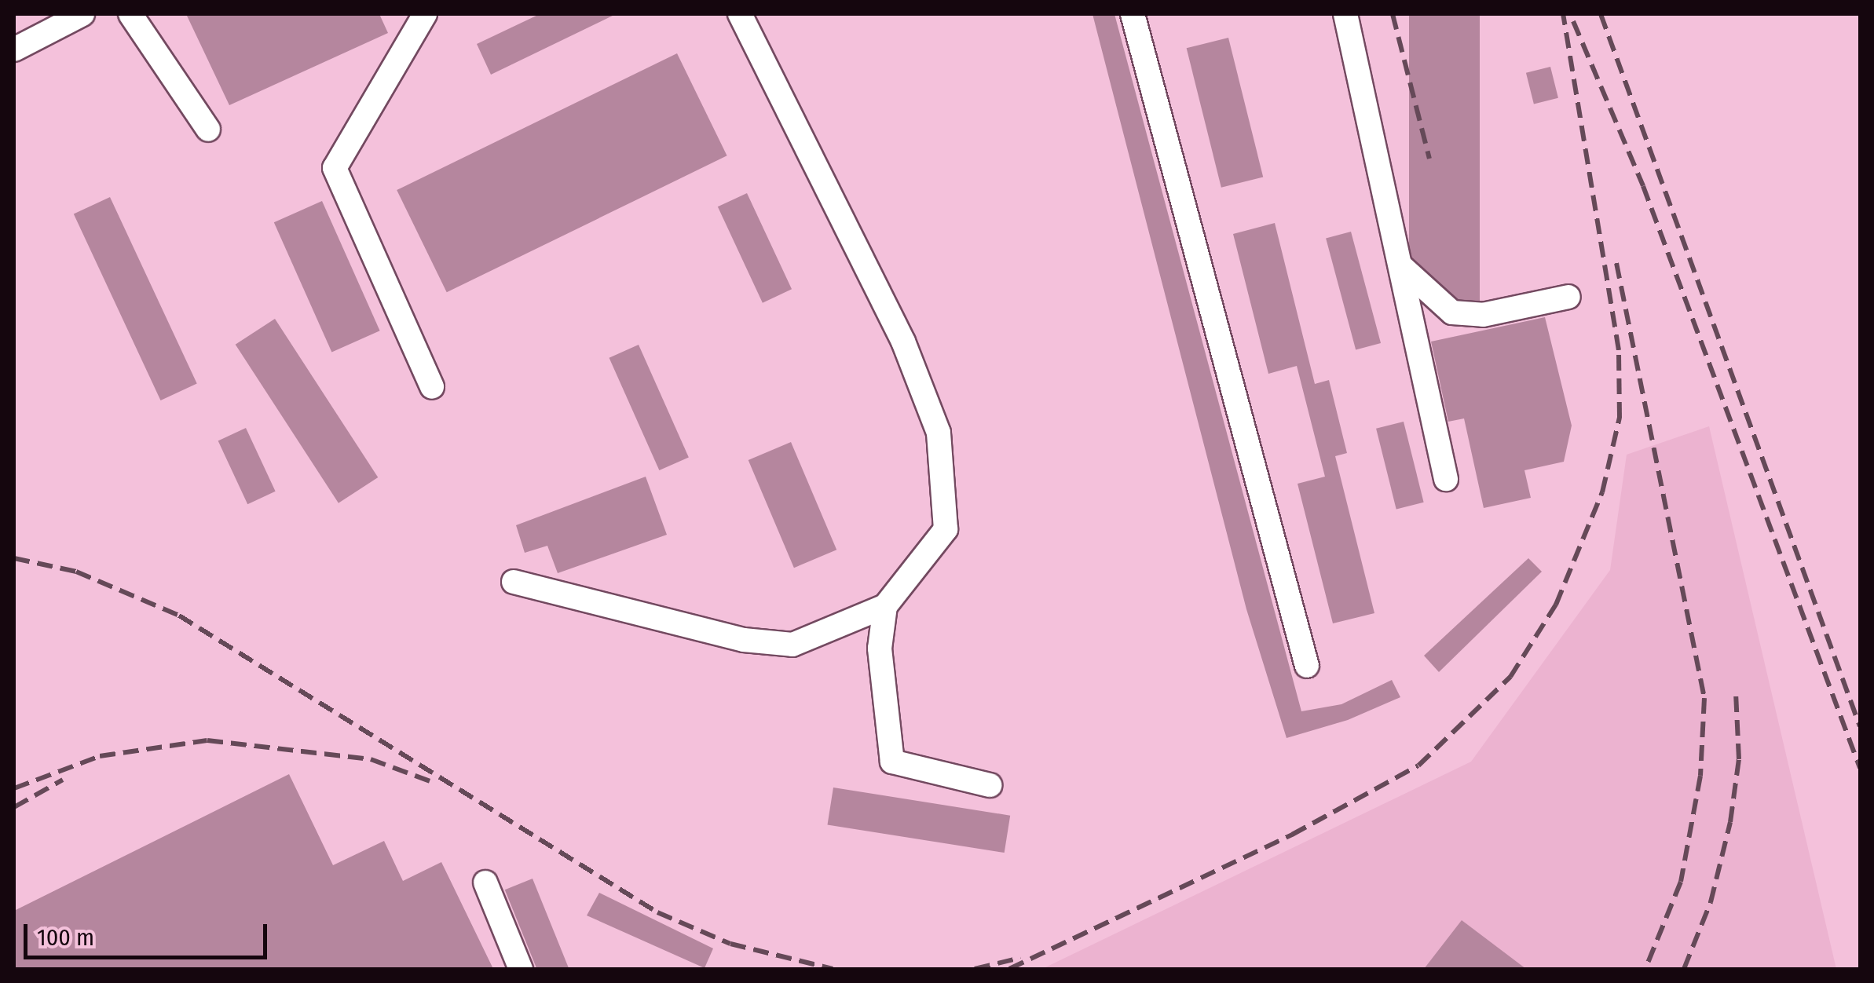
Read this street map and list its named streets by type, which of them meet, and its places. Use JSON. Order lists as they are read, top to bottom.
{
  "scale_bar": "100 m"
}
